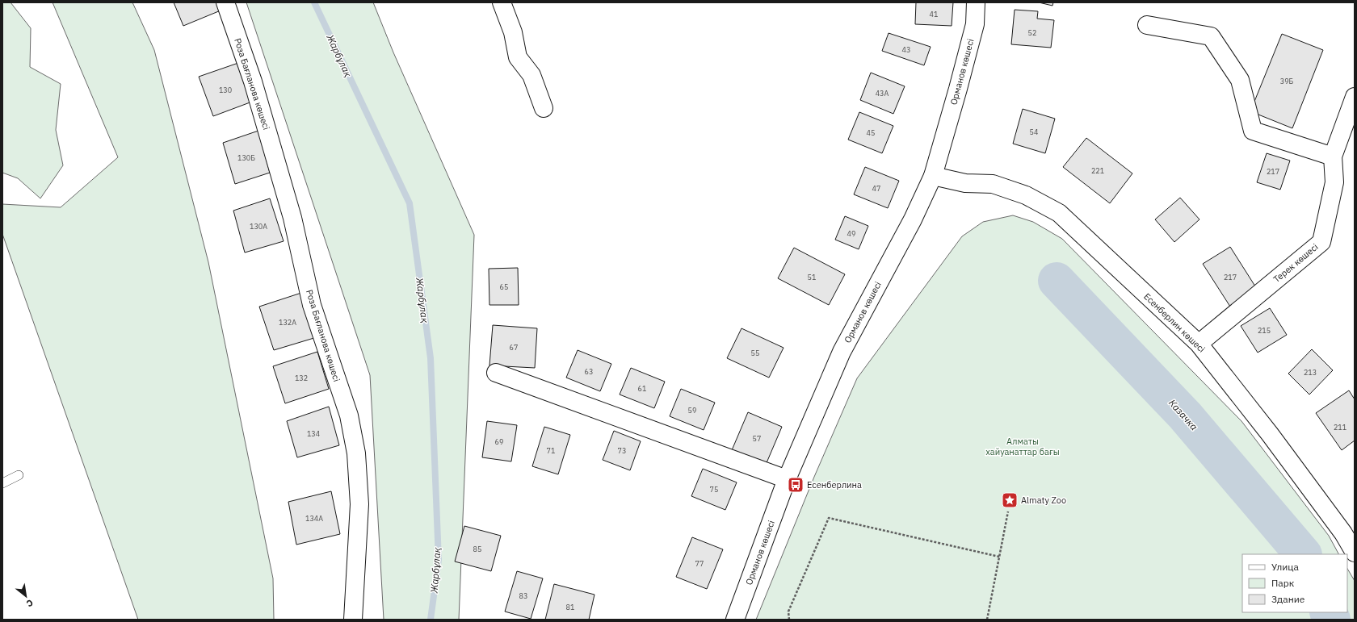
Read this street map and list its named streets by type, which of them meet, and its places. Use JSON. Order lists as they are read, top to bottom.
{
  "streets": {
    "street": [
      "Орманов көшесі",
      "Роза Бағланова көшесі",
      "Терек көшесі",
      "Есенберлин көшесі"
    ]
  },
  "crossings": [
    ["Орманов көшесі", "Есенберлин көшесі"],
    ["Терек көшесі", "Есенберлин көшесі"]
  ],
  "water": ["Жарбұлақ", "Казачка"],
  "parks": ["Алматы хайуанаттар бағы"],
  "places": {
    "bus stop": ["Есенберлина"],
    "place": ["Almaty Zoo"]
  },
  "house_numbers": [
    "41",
    "52",
    "43",
    "39Б",
    "130",
    "43А",
    "54",
    "45",
    "130Б",
    "221",
    "217",
    "47",
    "130А",
    "49",
    "51",
    "217",
    "65",
    "132А",
    "215",
    "67",
    "55",
    "63",
    "213",
    "132",
    "61",
    "59",
    "211",
    "134",
    "57",
    "69",
    "71",
    "73",
    "75",
    "134А",
    "85",
    "77",
    "83",
    "81"
  ],
  "legend": ["Улица", "Парк", "Здание"],
  "north": "bottom right"
}
